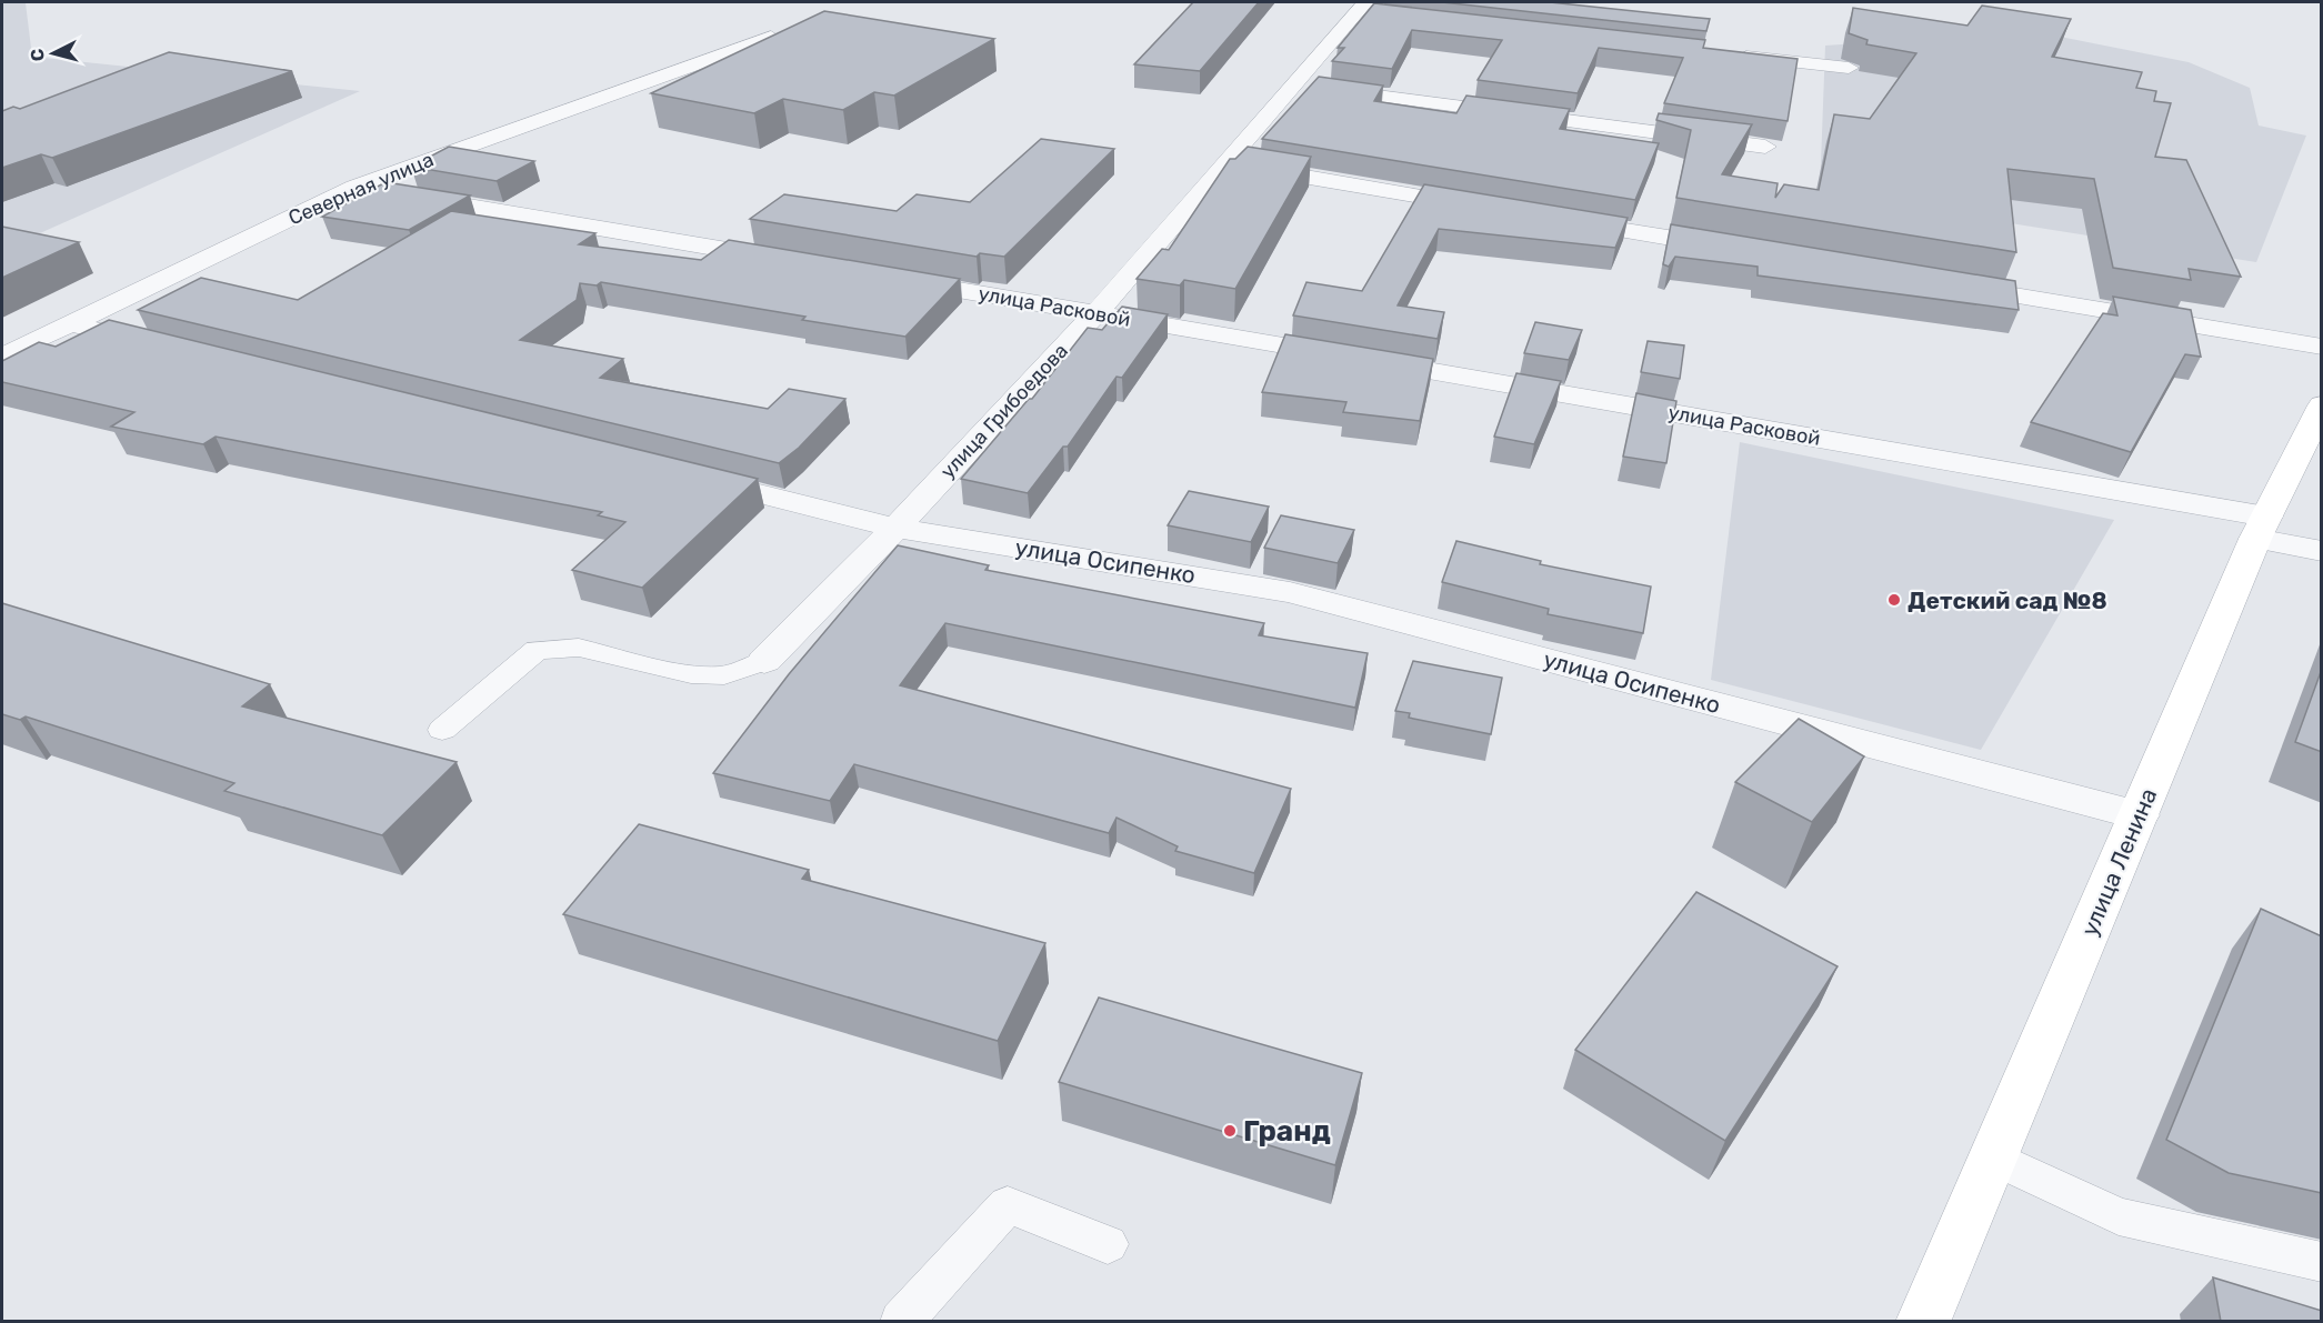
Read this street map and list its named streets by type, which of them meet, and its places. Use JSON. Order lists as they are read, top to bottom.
{
  "streets": {
    "main road": ["улица Ленина"],
    "street": [
      "Северная улица",
      "улица Расковой",
      "улица Грибоедова",
      "улица Осипенко"
    ]
  },
  "crossings": [
    ["улица Расковой", "улица Грибоедова"],
    ["улица Расковой", "улица Ленина"],
    ["улица Грибоедова", "улица Осипенко"],
    ["улица Осипенко", "улица Ленина"]
  ],
  "places": ["Детский сад №8", "Гранд"],
  "north": "left"
}
